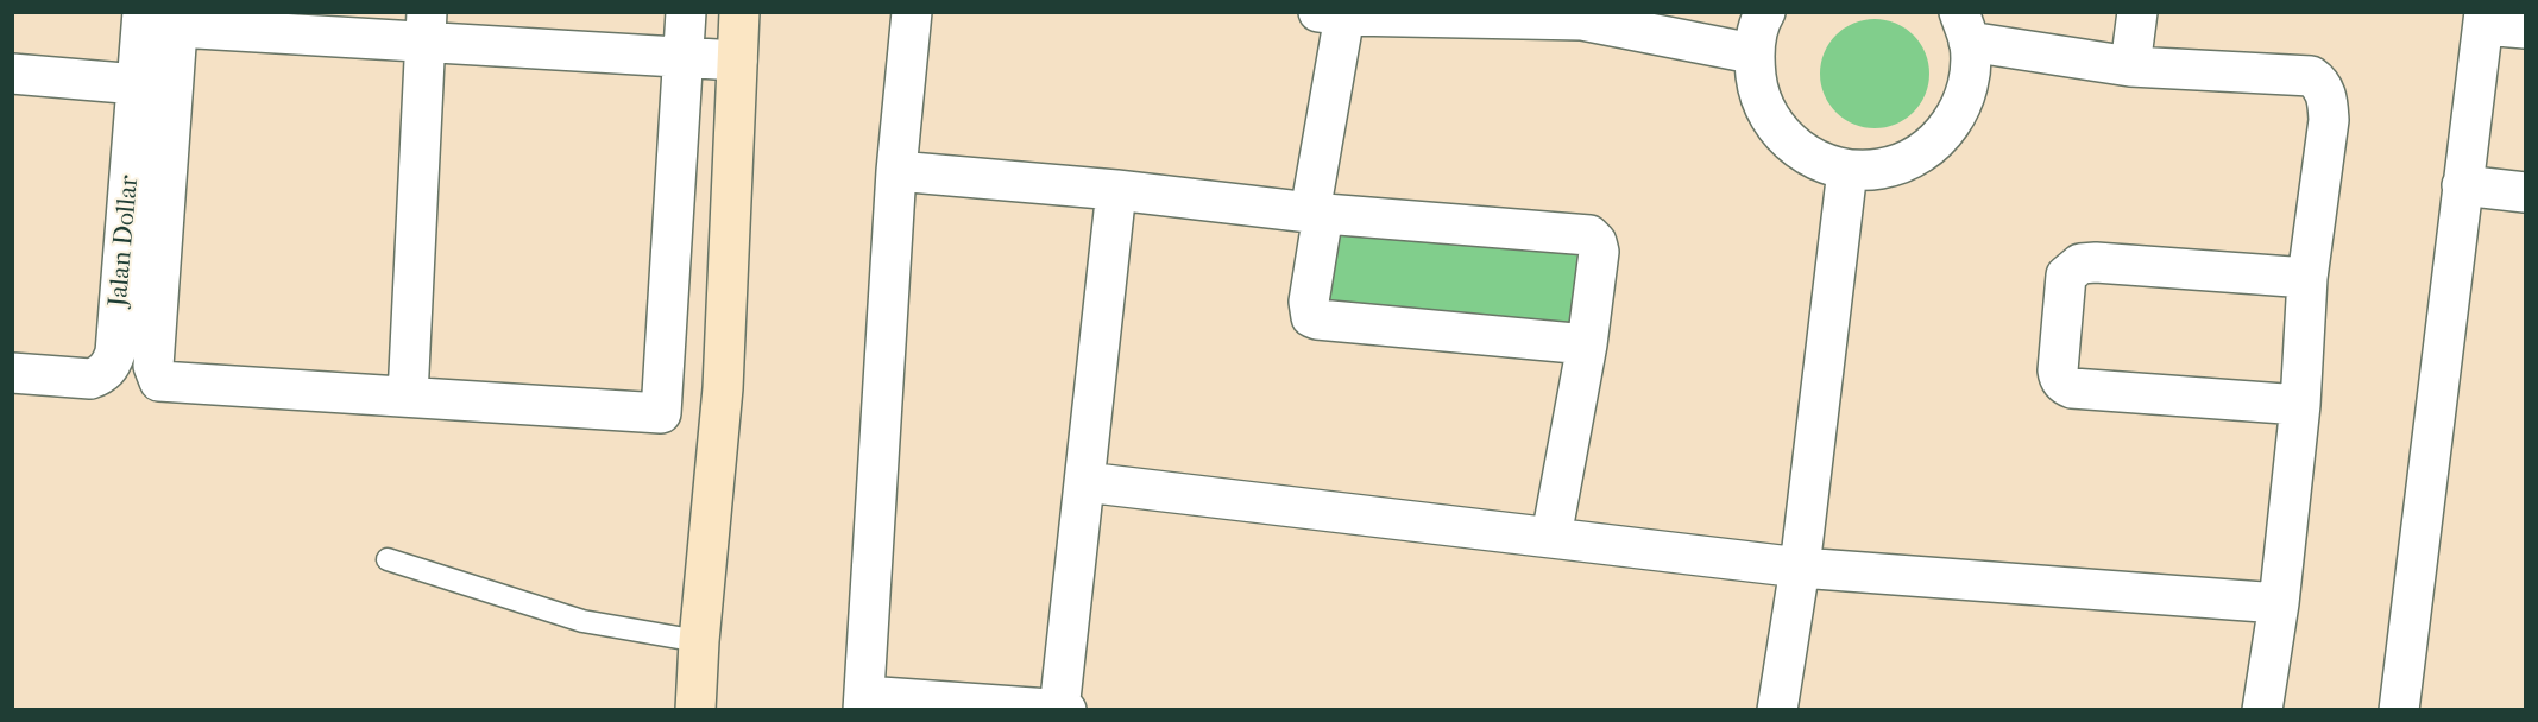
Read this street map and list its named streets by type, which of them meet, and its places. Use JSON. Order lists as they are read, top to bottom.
{
  "streets": {
    "street": ["Jalan Dollar"]
  }
}
